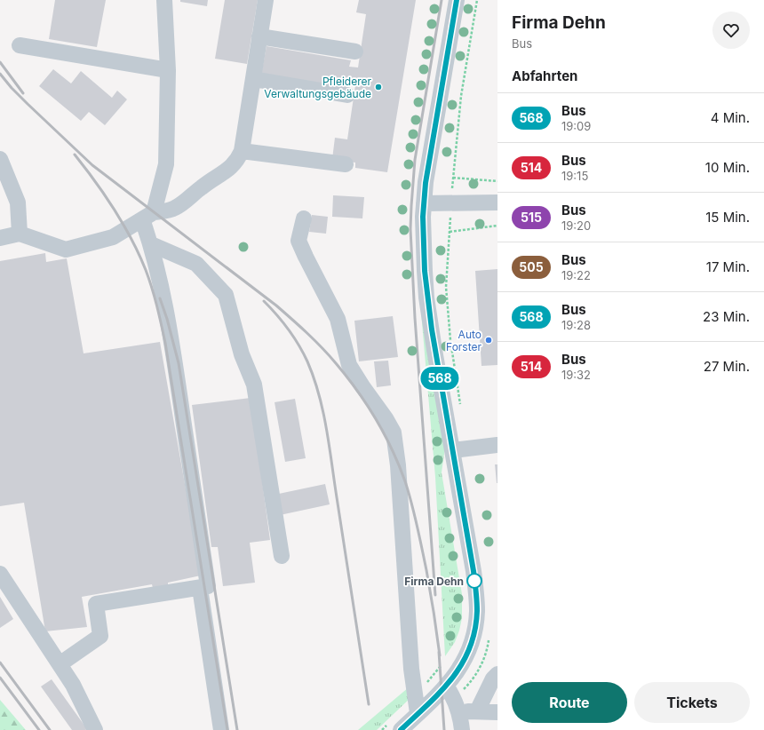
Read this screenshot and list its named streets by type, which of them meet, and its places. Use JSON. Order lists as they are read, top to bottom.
{
  "places": ["Pfleiderer Verwaltungsgebäude", "Auto Forster", "Firma Dehn"],
  "lines": ["bus line 568"],
  "page": {
    "on_map": "568",
    "heading": [
      ["Firma Dehn", "Bus"],
      "Abfahrten"
    ],
    "list": [
      {
        "mark": "568",
        "name": "Bus",
        "note": "19:09",
        "value": "4 Min."
      },
      {
        "mark": "514",
        "name": "Bus",
        "note": "19:15",
        "value": "10 Min."
      },
      {
        "mark": "515",
        "name": "Bus",
        "note": "19:20",
        "value": "15 Min."
      },
      {
        "mark": "505",
        "name": "Bus",
        "note": "19:22",
        "value": "17 Min."
      },
      {
        "mark": "568",
        "name": "Bus",
        "note": "19:28",
        "value": "23 Min."
      },
      {
        "mark": "514",
        "name": "Bus",
        "note": "19:32",
        "value": "27 Min."
      }
    ],
    "buttons": ["Route", "Tickets"]
  }
}
